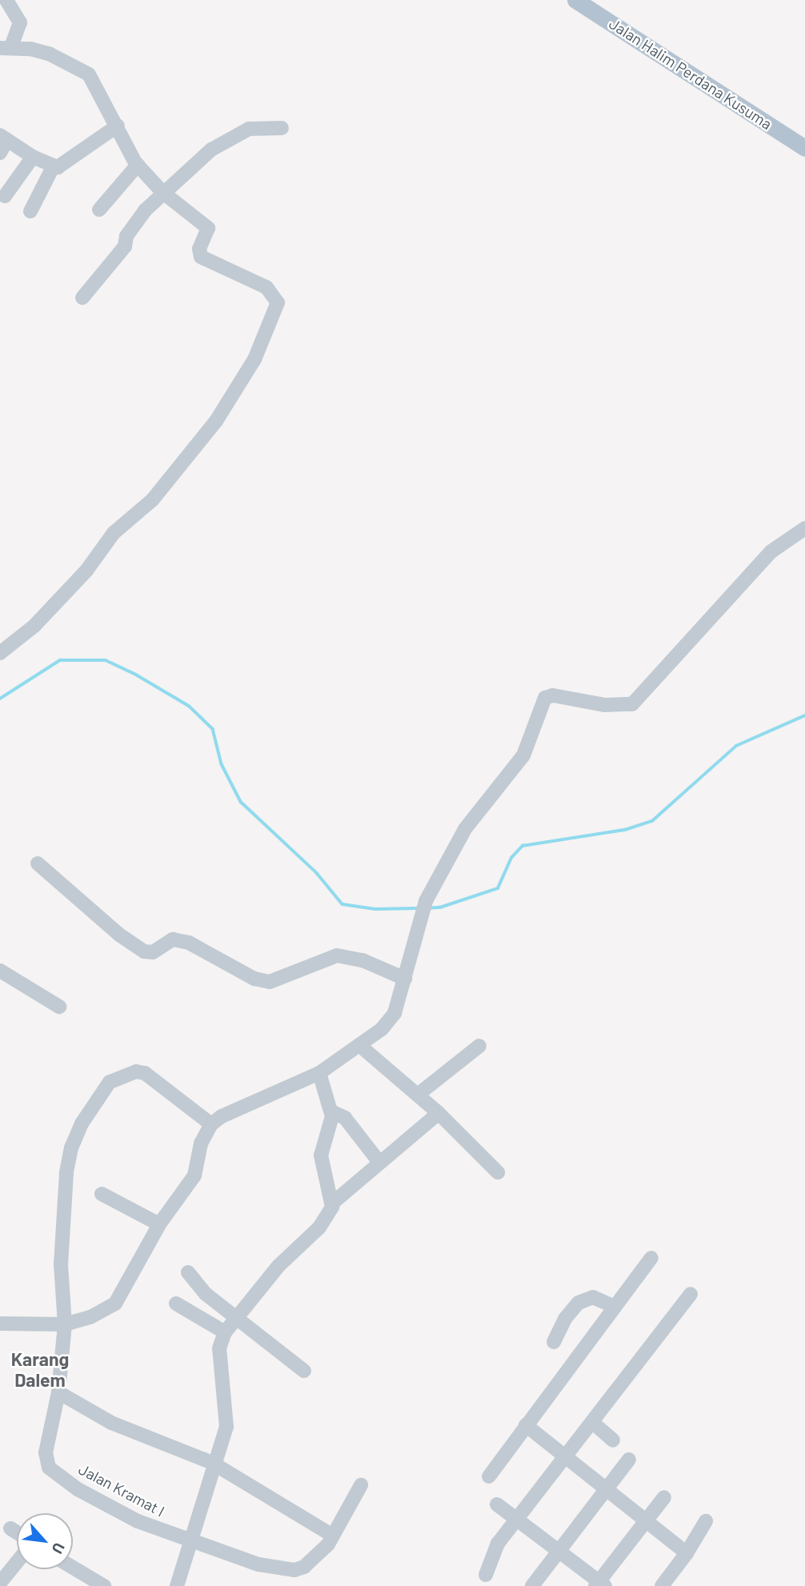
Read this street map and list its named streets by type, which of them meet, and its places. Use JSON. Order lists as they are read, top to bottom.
{
  "streets": {
    "main road": ["Jalan Halim Perdana Kusuma"],
    "street": ["Jalan Kramat I"]
  },
  "districts": ["Karang Dalem"],
  "north": "bottom right"
}
